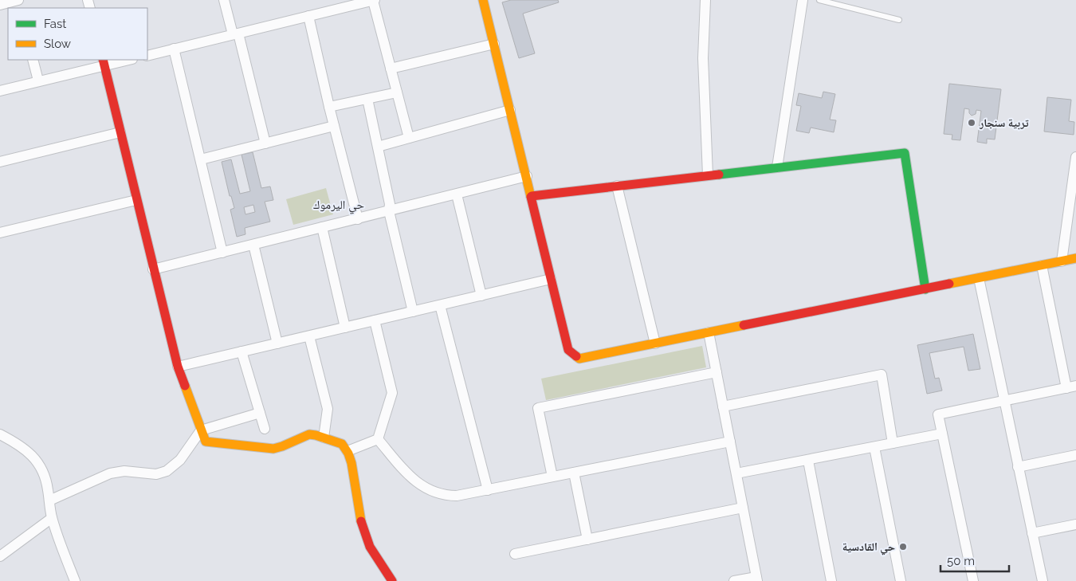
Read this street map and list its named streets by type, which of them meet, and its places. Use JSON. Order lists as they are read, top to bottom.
{
  "districts": ["حي اليرموك"],
  "places": ["تربية سنجار", "حي القادسية"],
  "legend": ["Fast", "Slow"],
  "scale_bar": "50 m"
}
